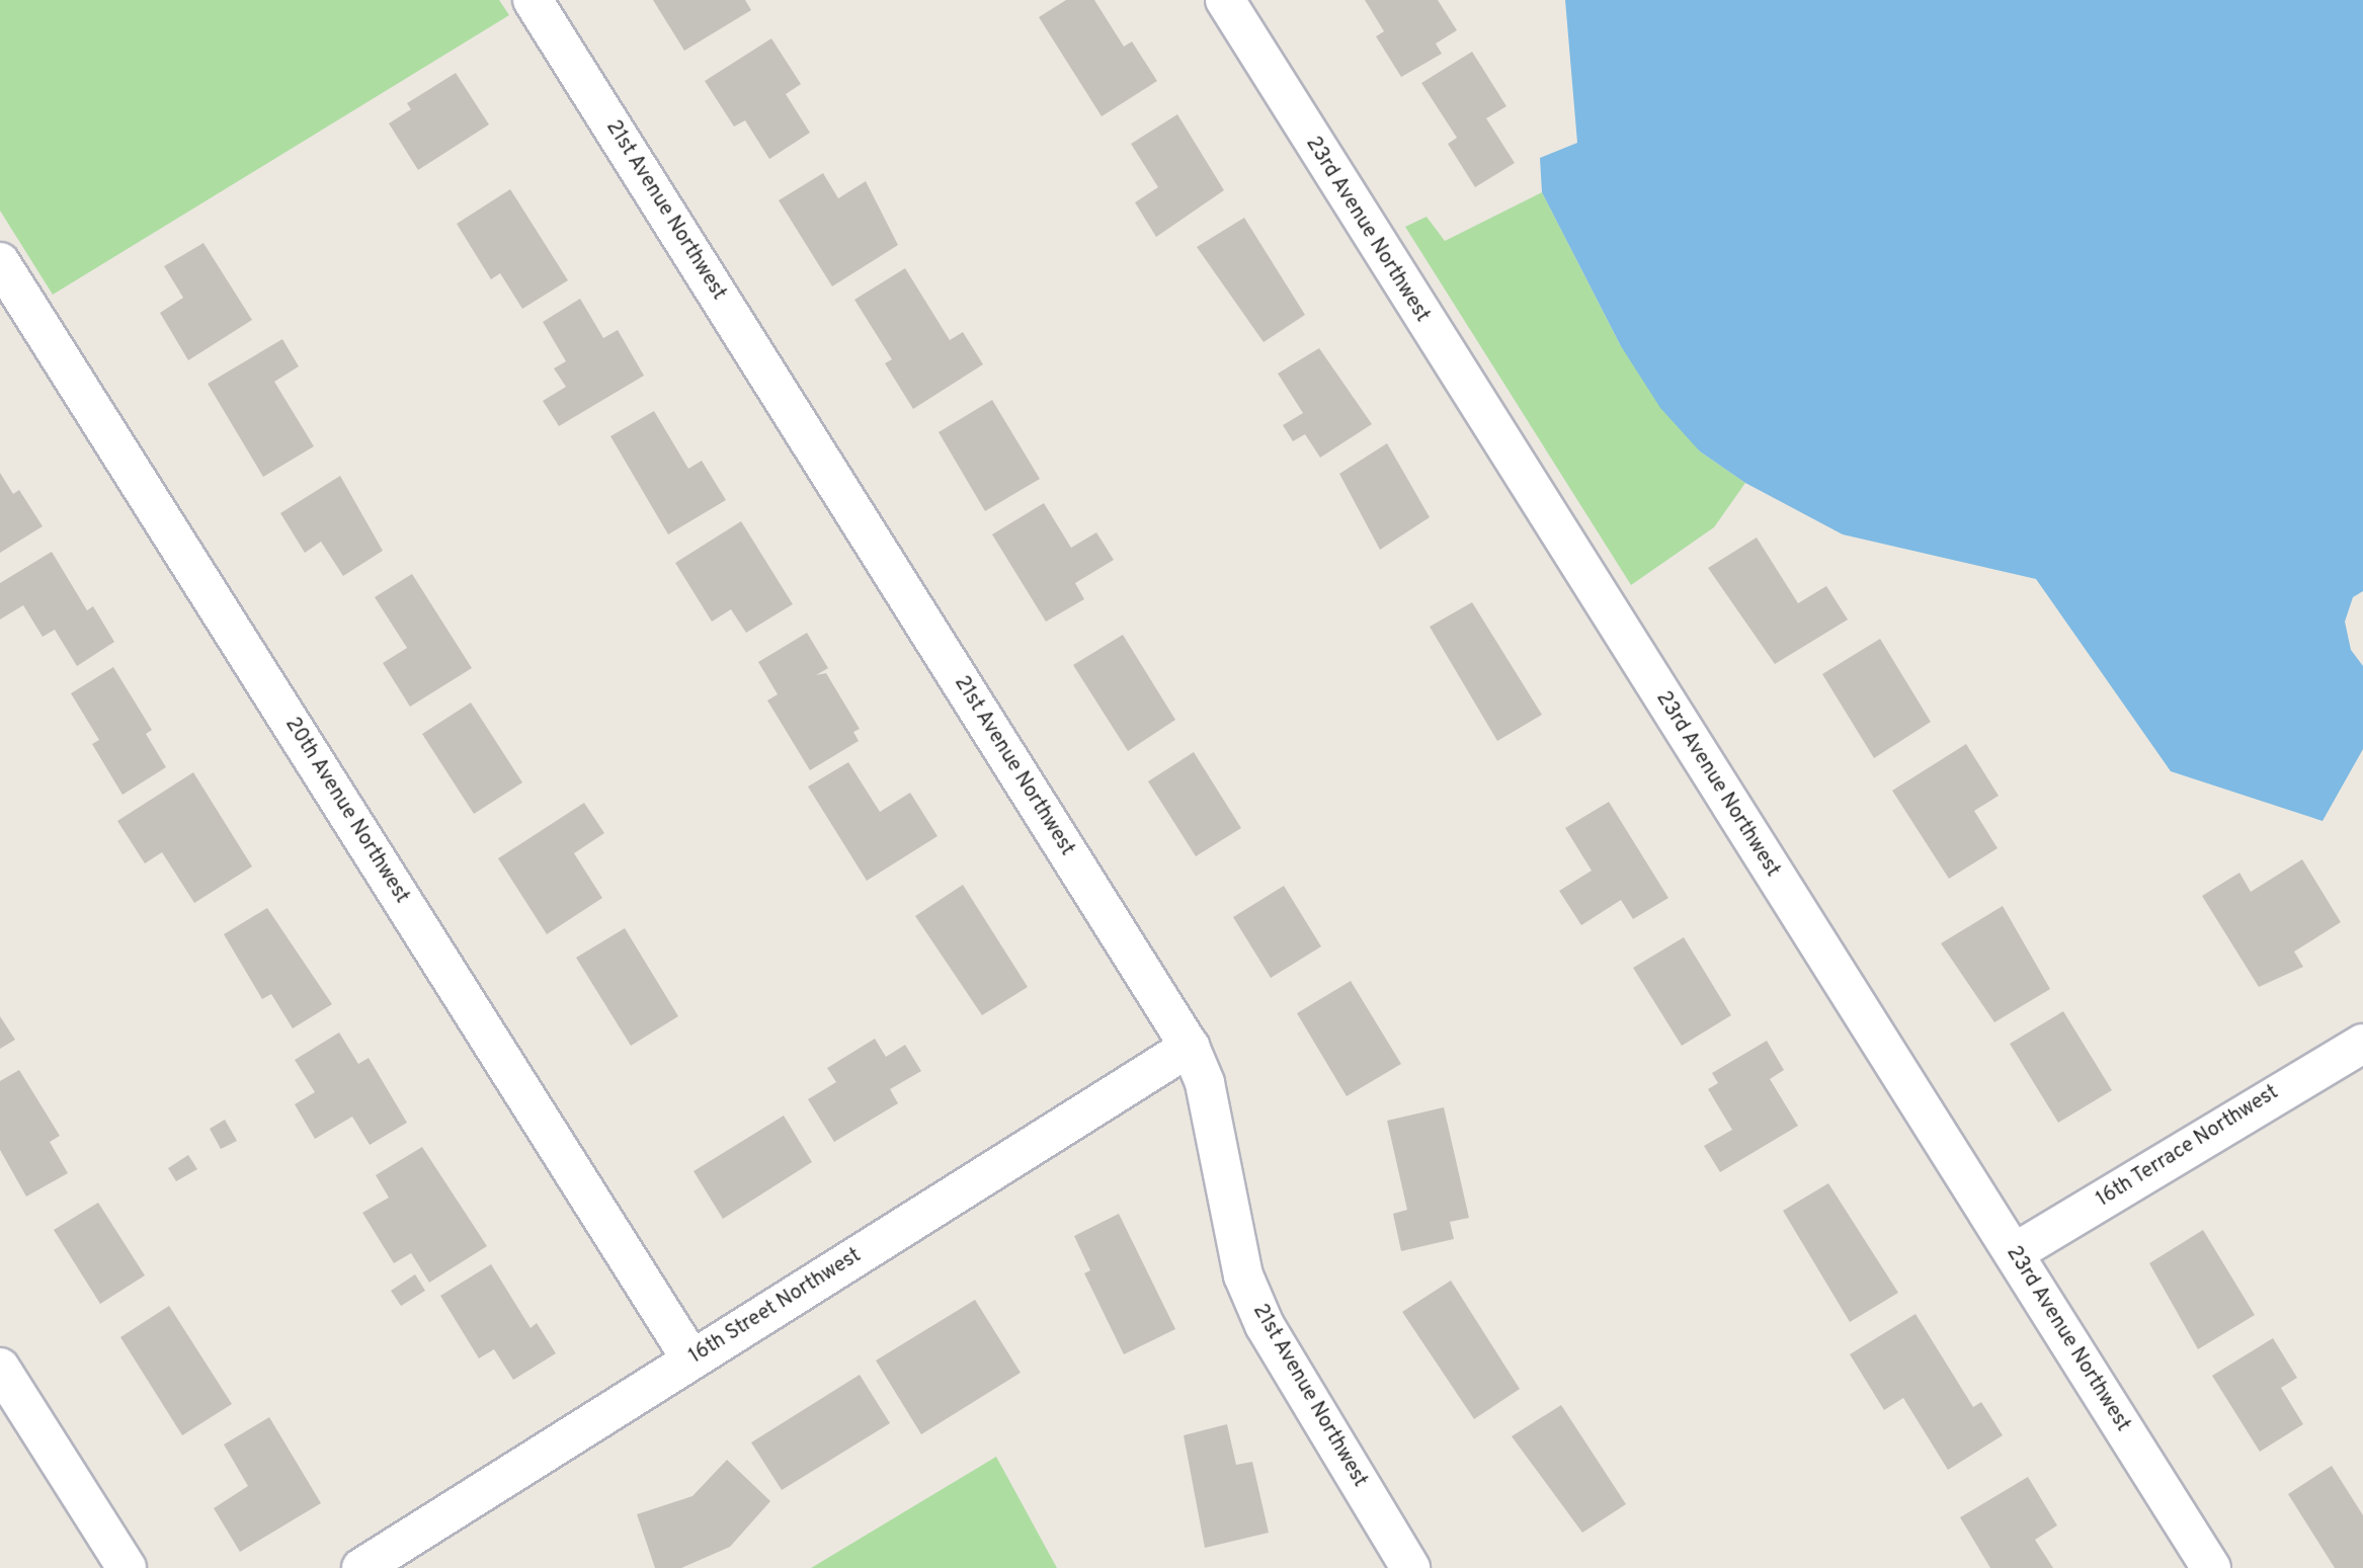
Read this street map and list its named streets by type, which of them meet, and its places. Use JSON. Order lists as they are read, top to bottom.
{
  "streets": {
    "street": [
      "21st Avenue Northwest",
      "23rd Avenue Northwest",
      "20th Avenue Northwest",
      "16th Terrace Northwest",
      "16th Street Northwest"
    ]
  },
  "crossings": [
    ["21st Avenue Northwest", "16th Street Northwest"],
    ["23rd Avenue Northwest", "16th Terrace Northwest"],
    ["20th Avenue Northwest", "16th Street Northwest"]
  ]
}
